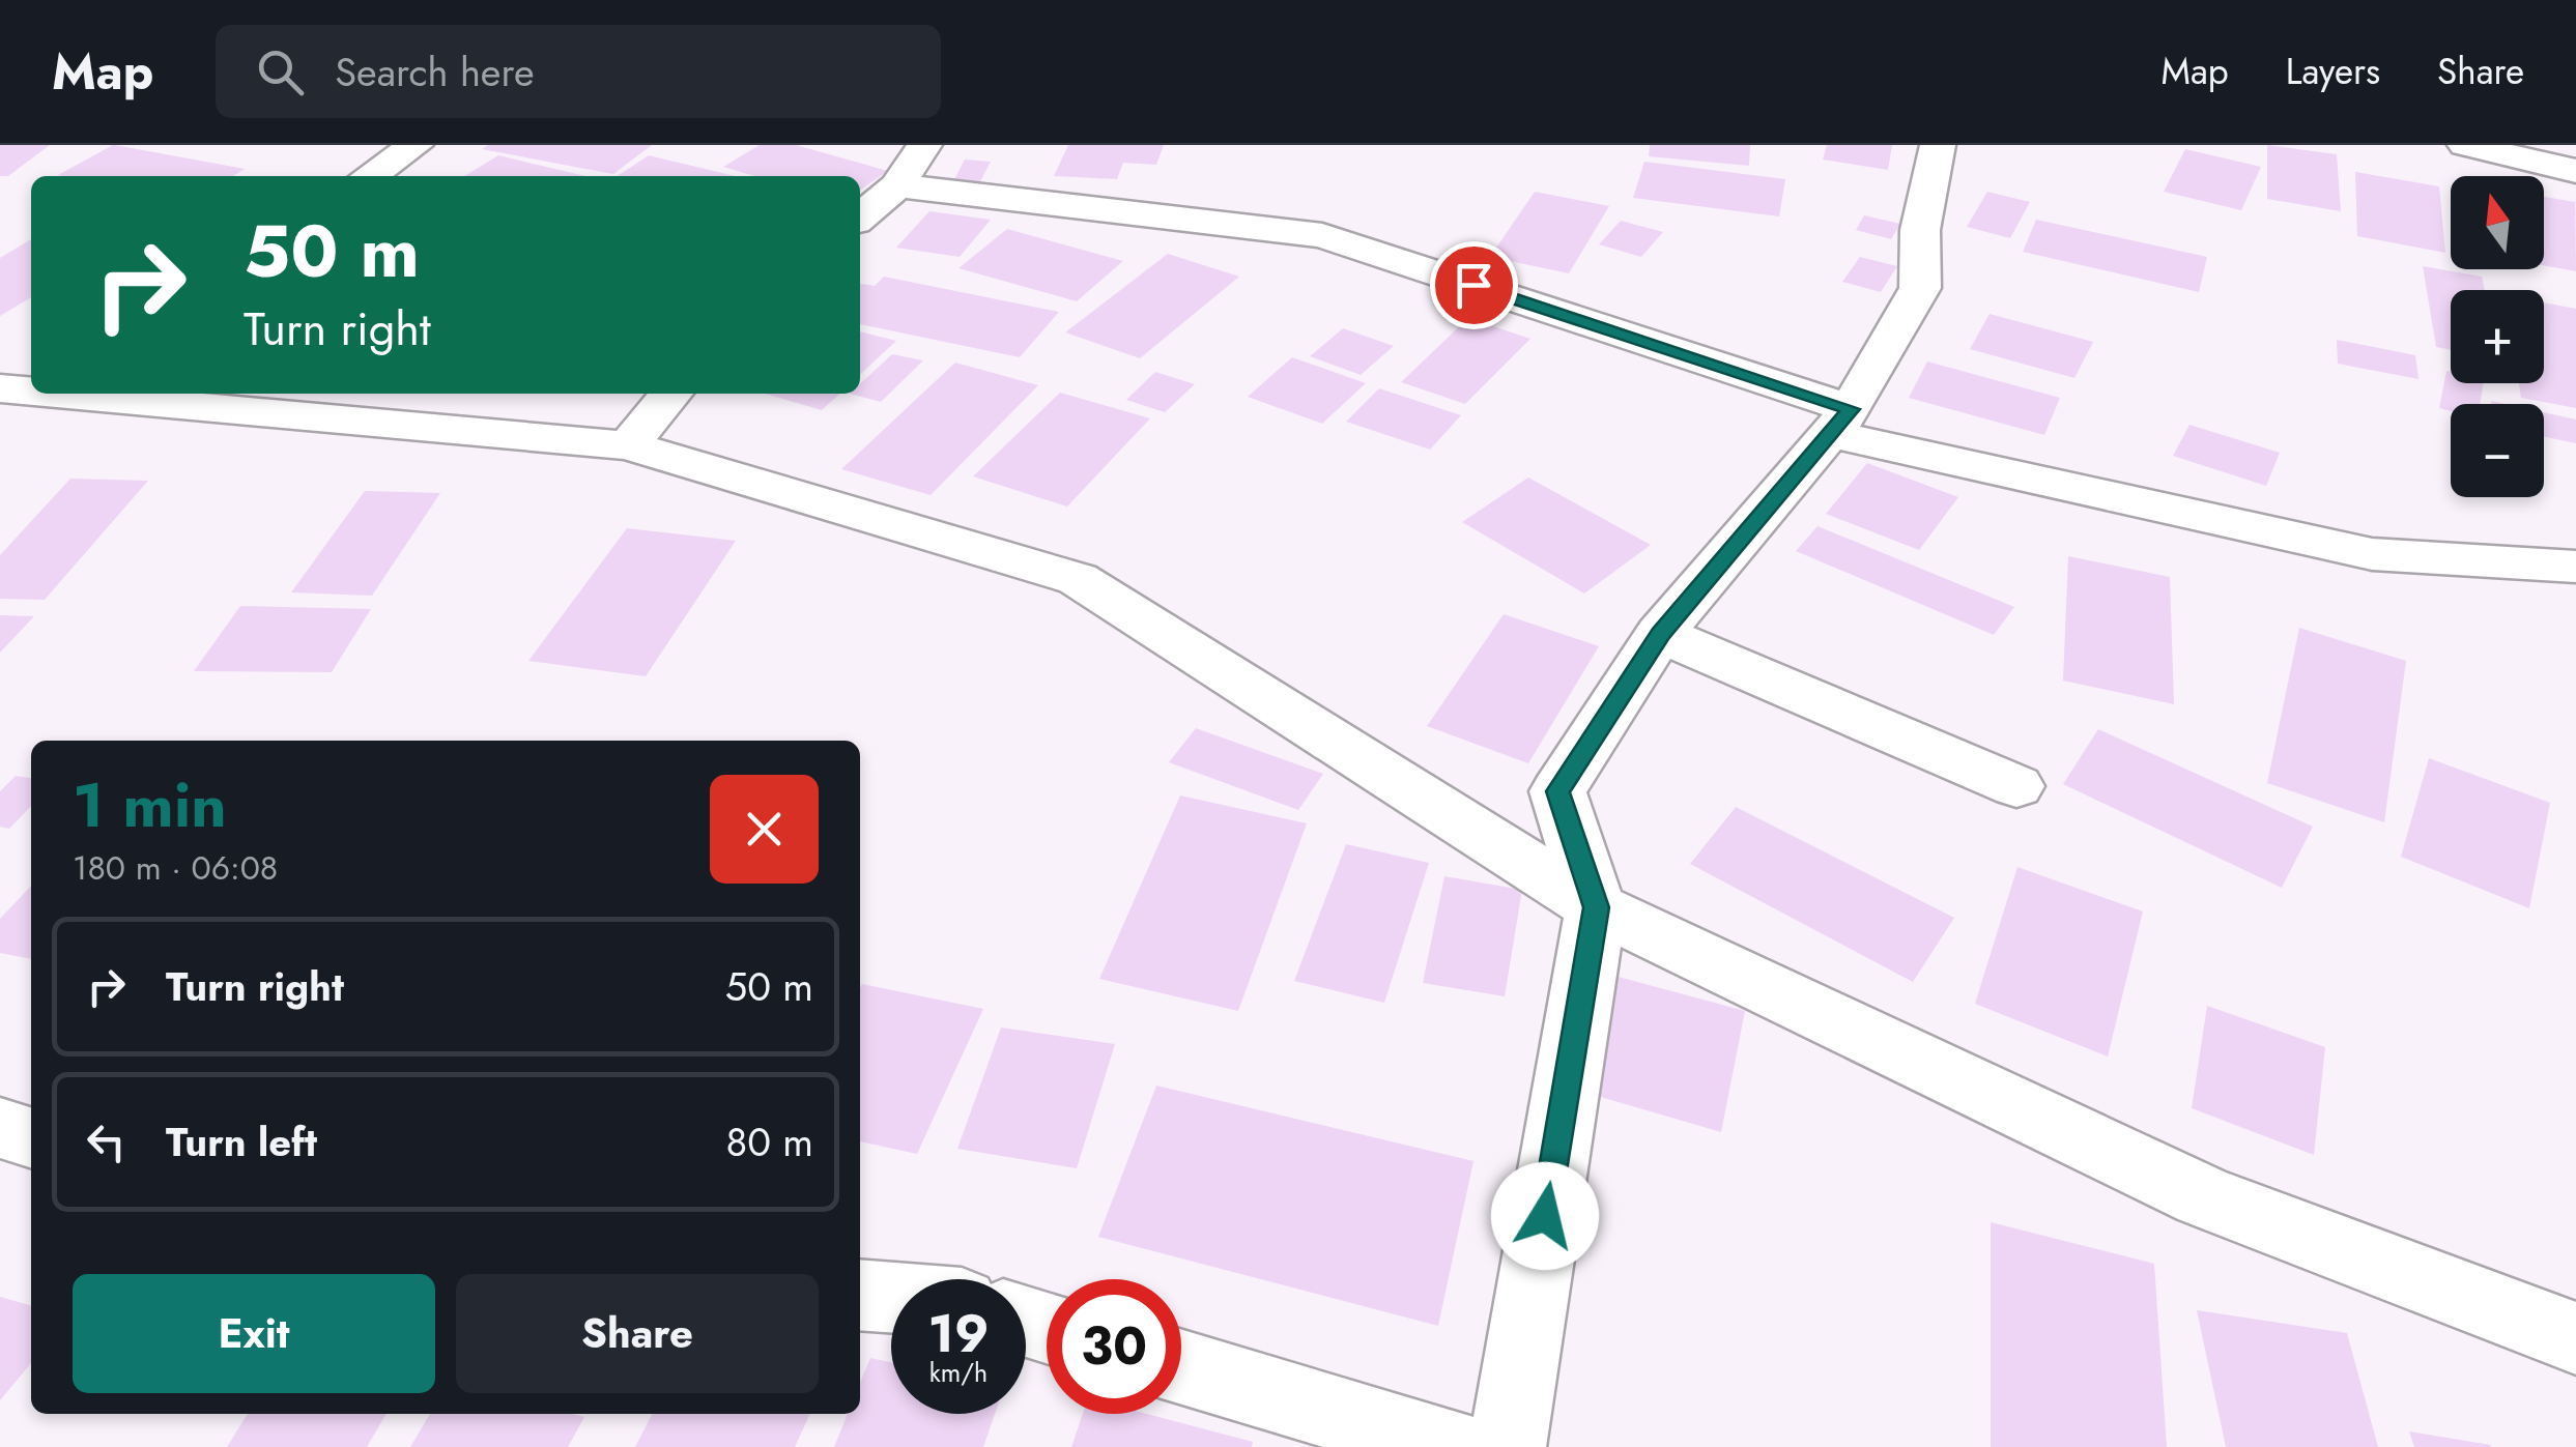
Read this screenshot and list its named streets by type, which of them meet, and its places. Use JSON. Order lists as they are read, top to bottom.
{
  "north": "top",
  "page": {
    "header": "Map",
    "search": "Search here",
    "nav": ["Map", "Layers", "Share"],
    "map_buttons": ["+", "−"],
    "turn": ["50 m", "Turn right"],
    "heading": ["1 min", "180 m · 06:08"],
    "list": [
      {
        "name": "Turn right",
        "value": "50 m"
      },
      {
        "name": "Turn left",
        "value": "80 m"
      }
    ],
    "buttons": ["Exit", "Share"],
    "speed": "19 km/h",
    "limit": "30"
  }
}
